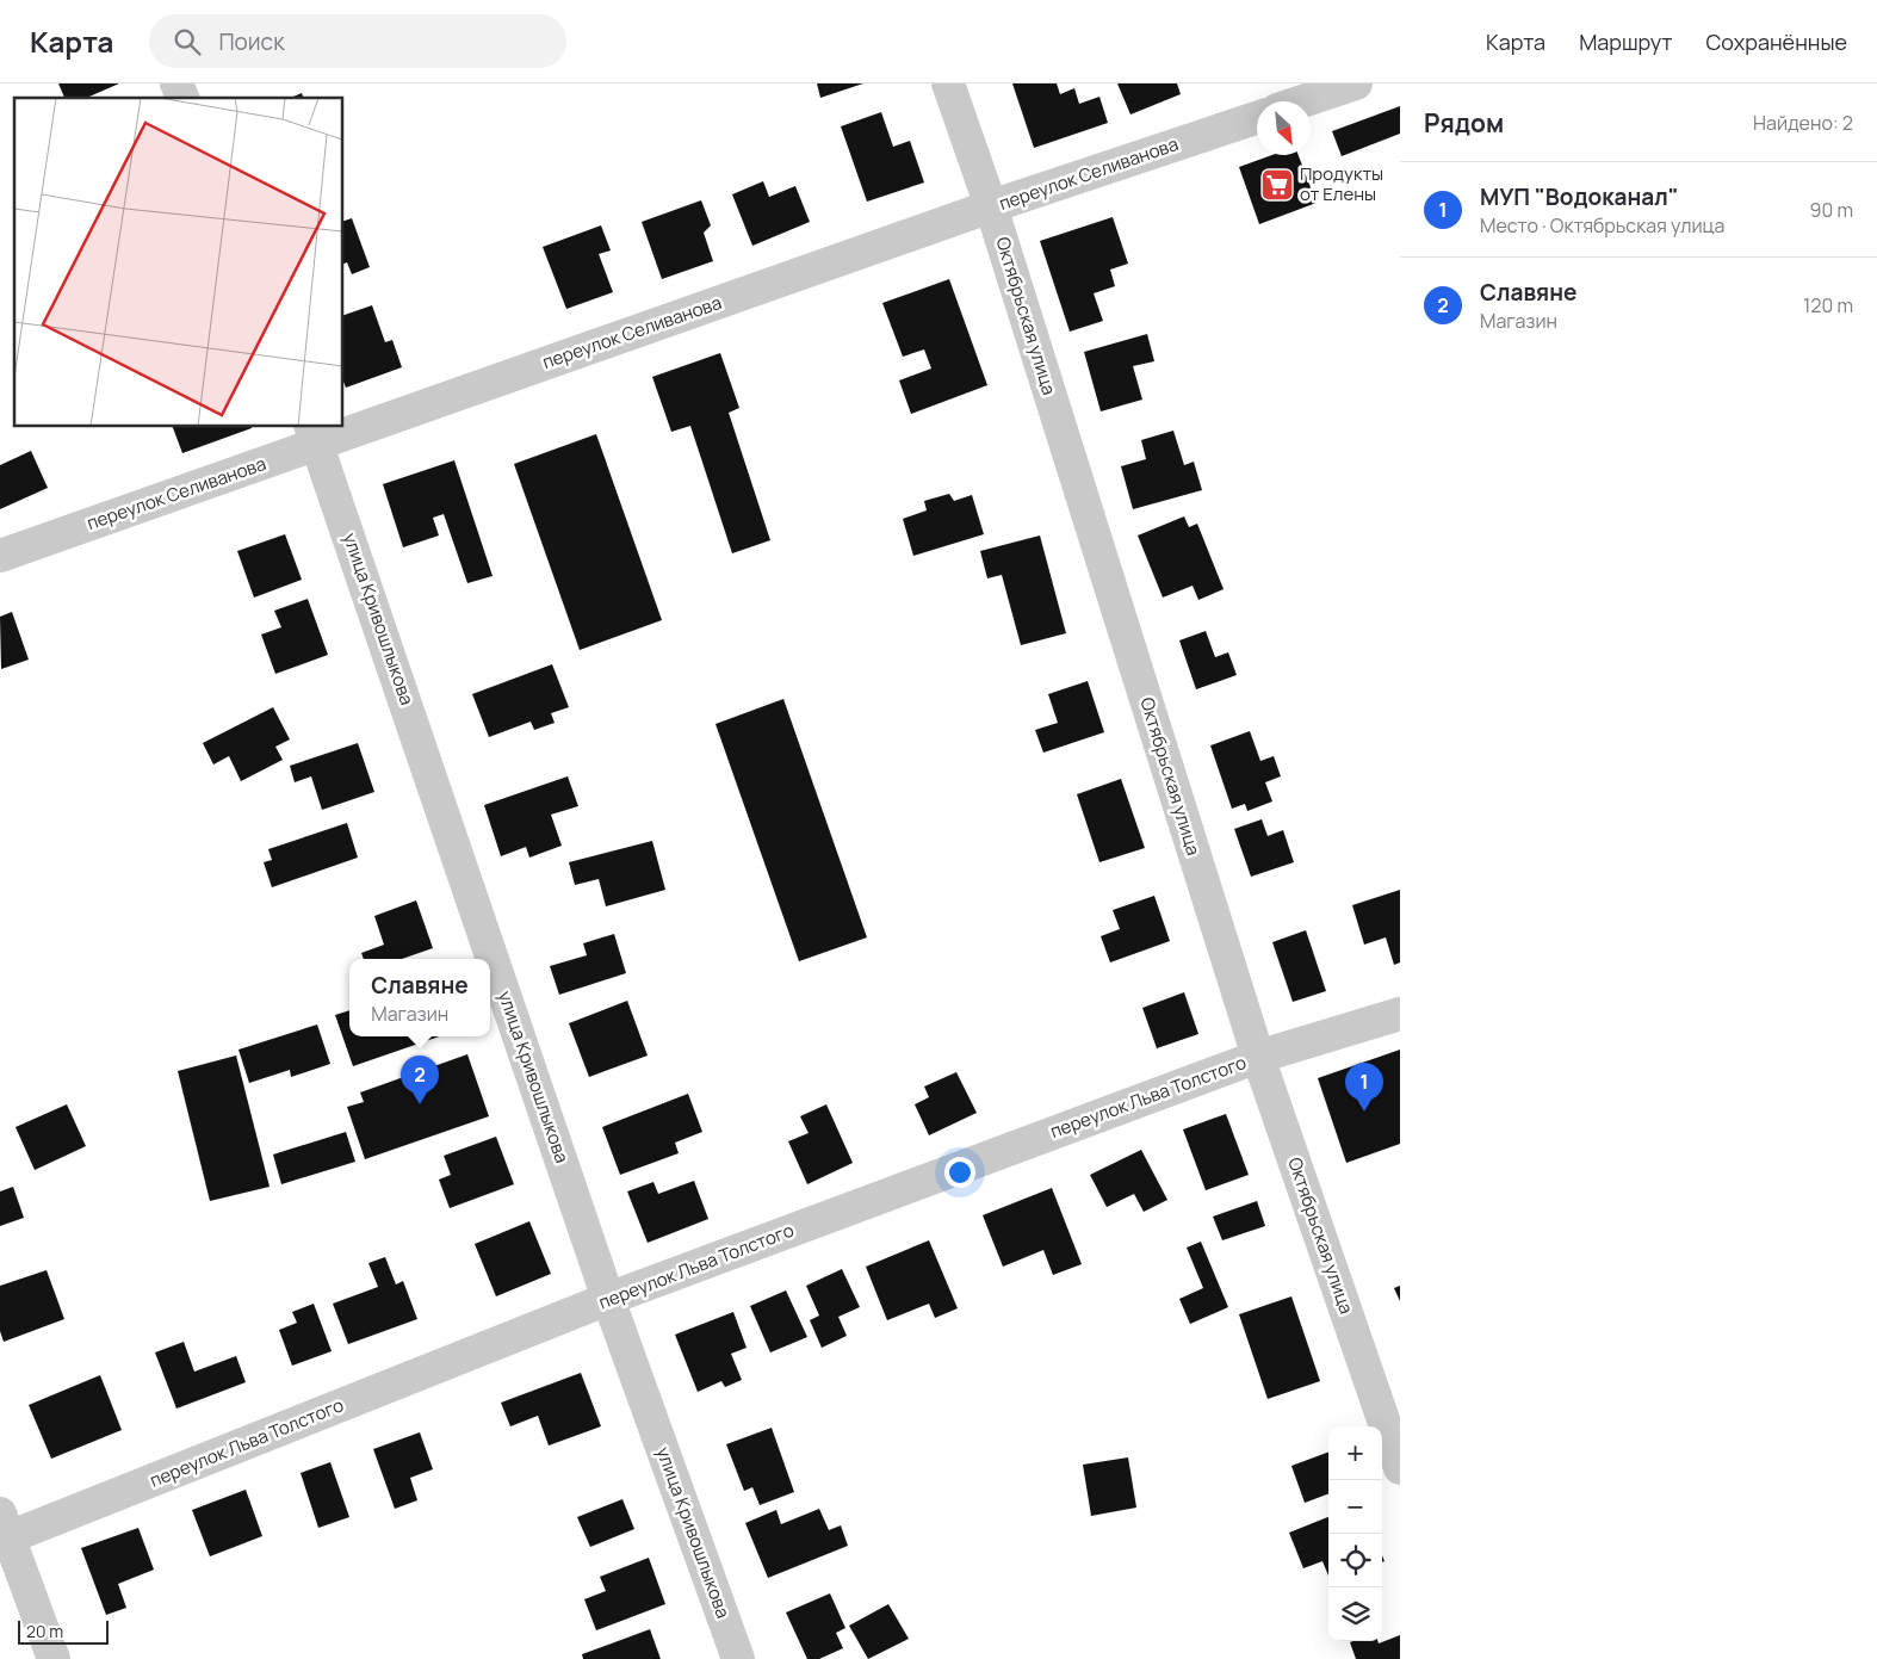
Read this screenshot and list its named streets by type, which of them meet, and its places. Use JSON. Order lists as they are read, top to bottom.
{
  "streets": {
    "street": [
      "переулок Селиванова",
      "Октябрьская улица",
      "улица Кривошлыкова",
      "переулок Льва Толстого"
    ]
  },
  "crossings": [
    ["переулок Селиванова", "Октябрьская улица"],
    ["переулок Селиванова", "улица Кривошлыкова"],
    ["Октябрьская улица", "переулок Льва Толстого"],
    ["улица Кривошлыкова", "переулок Льва Толстого"]
  ],
  "places": {
    "supermarket": ["Продукты от Елены"]
  },
  "scale_bar": "20 m",
  "north": "bottom right",
  "page": {
    "header": "Карта",
    "search": "Поиск",
    "nav": ["Карта", "Маршрут", "Сохранённые"],
    "heading": ["Рядом", "Найдено: 2"],
    "list": [
      {
        "mark": "1",
        "name": "МУП \"Водоканал\"",
        "note": "Место · Октябрьская улица",
        "value": "90 m"
      },
      {
        "mark": "2",
        "name": "Славяне",
        "note": "Магазин",
        "value": "120 m"
      }
    ],
    "popup": ["Славяне", "Магазин"],
    "pins": ["2", "1"],
    "map_buttons": ["+", "−"],
    "scale": "20 m"
  }
}
